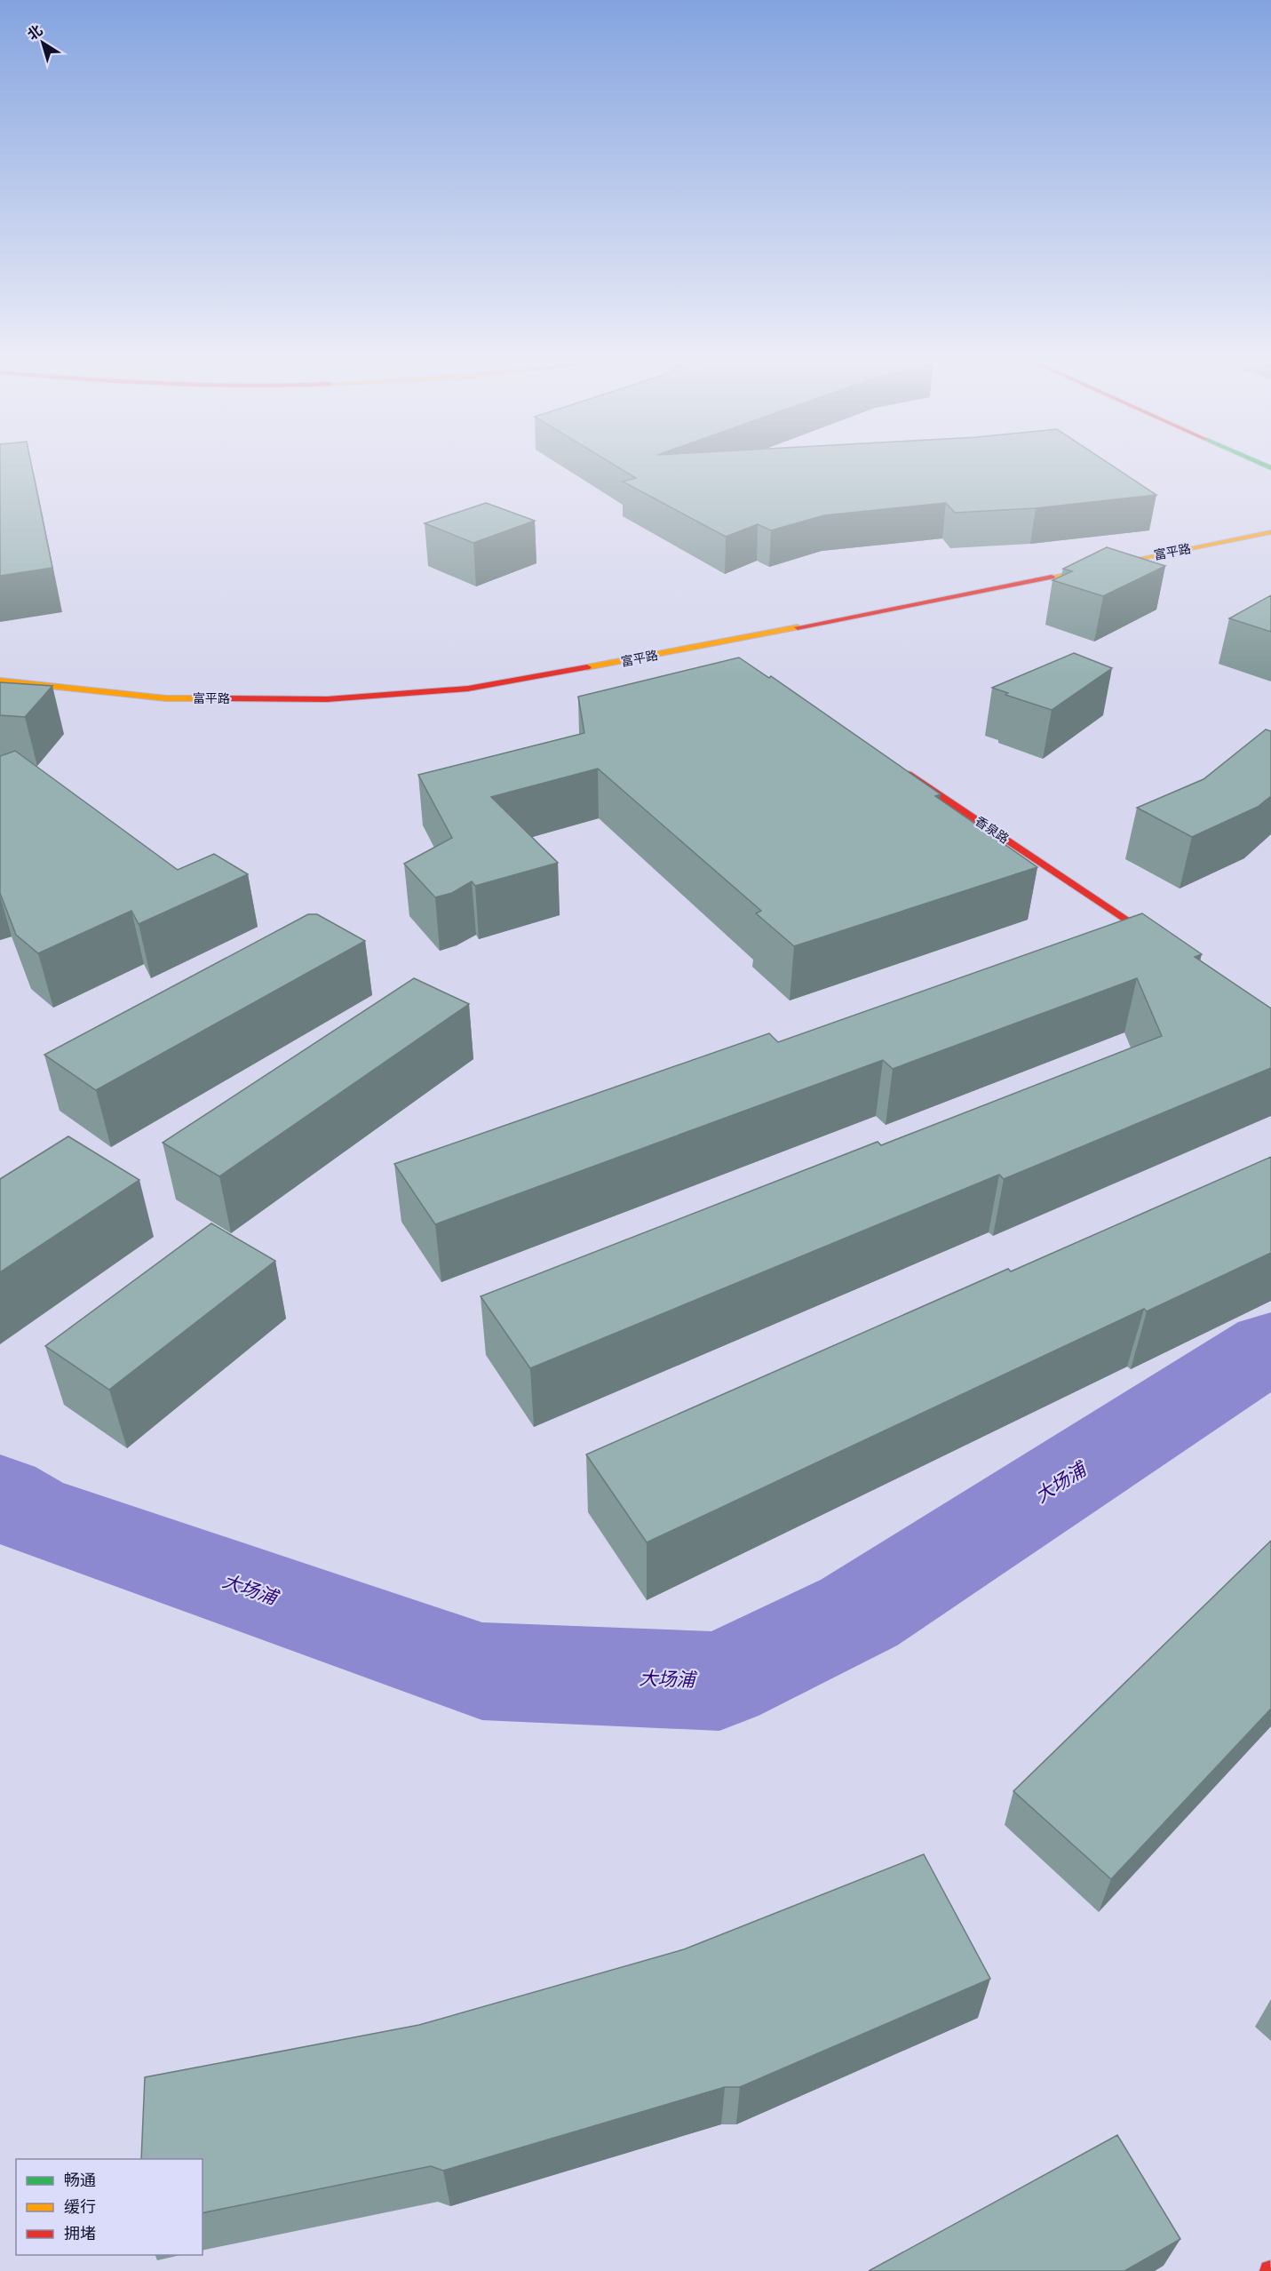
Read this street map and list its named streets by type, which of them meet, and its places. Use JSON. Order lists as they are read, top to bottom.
{
  "streets": {
    "street": ["富平路", "香泉路"]
  },
  "water": ["大场浦"],
  "legend": ["畅通", "缓行", "拥堵"],
  "north": "top left"
}
